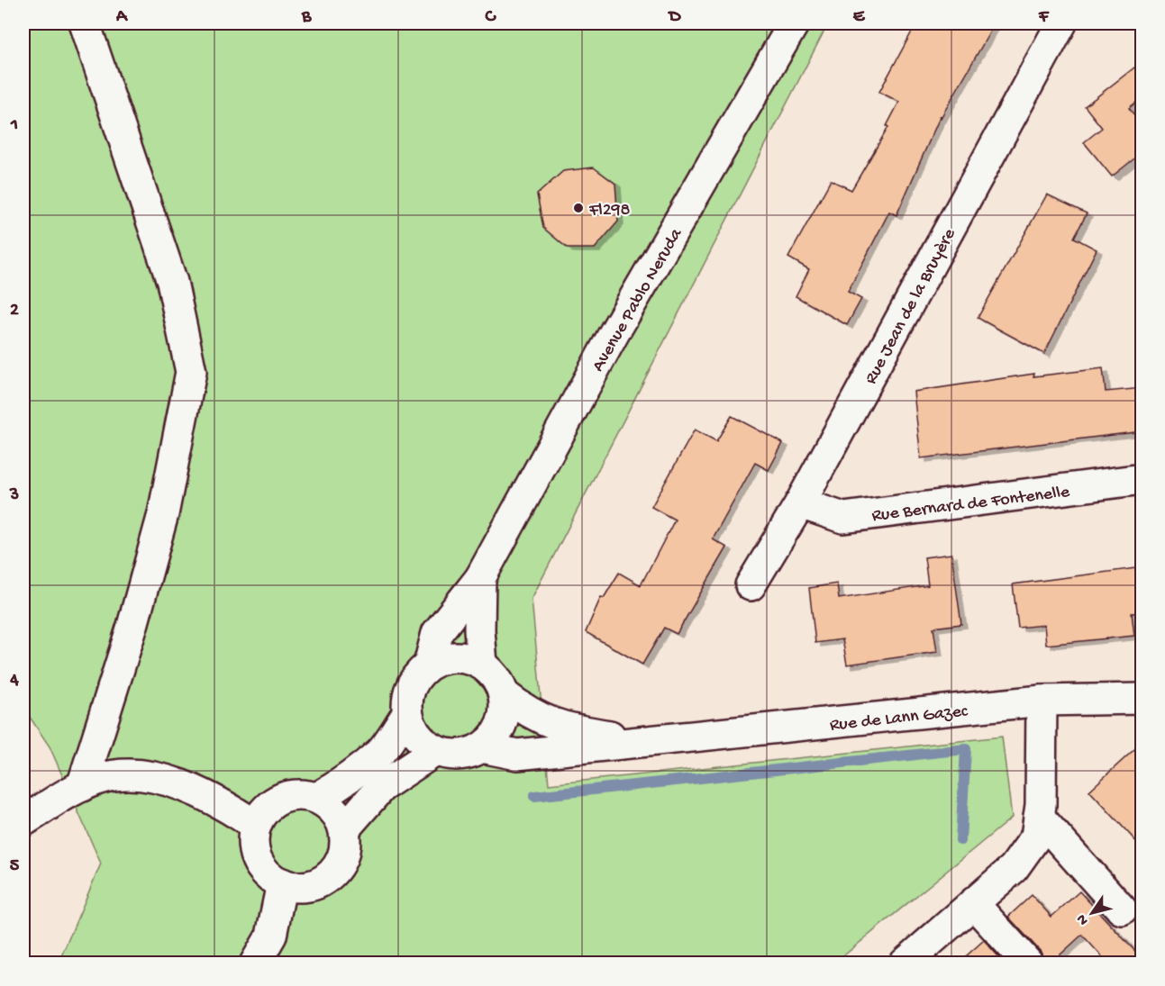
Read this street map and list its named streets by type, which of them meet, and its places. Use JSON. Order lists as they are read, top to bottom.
{
  "streets": {
    "street": [
      "Avenue Pablo Neruda",
      "Rue Jean de la Bruyère",
      "Rue Bernard de Fontenelle",
      "Rue de Lann Gazec"
    ]
  },
  "crossings": [
    ["Rue Jean de la Bruyère", "Rue Bernard de Fontenelle"]
  ],
  "places": ["Fl298"],
  "north": "bottom left",
  "grid": {
    "columns": [
      "A",
      "B",
      "C",
      "D",
      "E",
      "F"
    ],
    "rows": [
      "1",
      "2",
      "3",
      "4",
      "5"
    ]
  }
}
